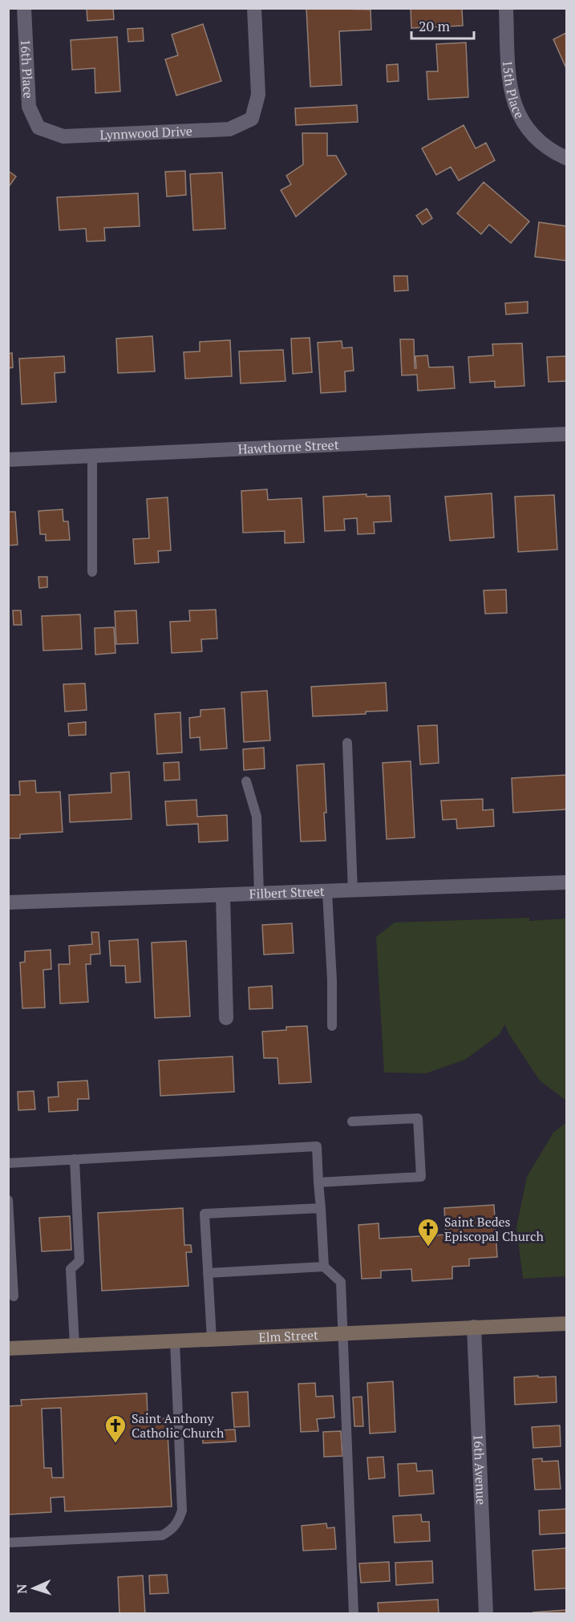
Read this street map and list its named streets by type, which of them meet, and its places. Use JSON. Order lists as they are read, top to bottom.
{
  "streets": {
    "street": [
      "16th Place",
      "15th Place",
      "Lynnwood Drive",
      "Hawthorne Street",
      "Filbert Street",
      "Elm Street",
      "16th Avenue"
    ]
  },
  "crossings": [
    ["16th Place", "Lynnwood Drive"],
    ["Elm Street", "16th Avenue"]
  ],
  "places": {
    "church": ["Saint Bedes Episcopal Church", "Saint Anthony Catholic Church"]
  },
  "scale_bar": "20 m",
  "north": "left"
}
